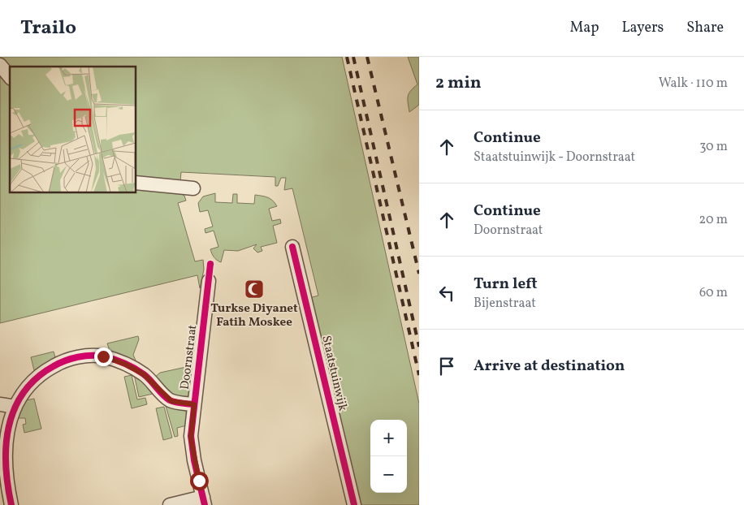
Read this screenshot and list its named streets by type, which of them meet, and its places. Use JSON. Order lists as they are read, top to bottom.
{
  "streets": {
    "street": ["Doornstraat", "Staatstuinwijk"]
  },
  "places": {
    "mosque": ["Turkse Diyanet Fatih Moskee"]
  },
  "page": {
    "header": "Trailo",
    "nav": ["Map", "Layers", "Share"],
    "heading": ["2 min", "Walk · 110 m"],
    "list": [
      ["Continue", "Staatstuinwijk - Doornstraat", "30 m"],
      ["Continue", "Doornstraat", "20 m"],
      ["Turn left", "Bijenstraat", "60 m"],
      "Arrive at destination"
    ],
    "map_buttons": ["+", "−"]
  }
}
